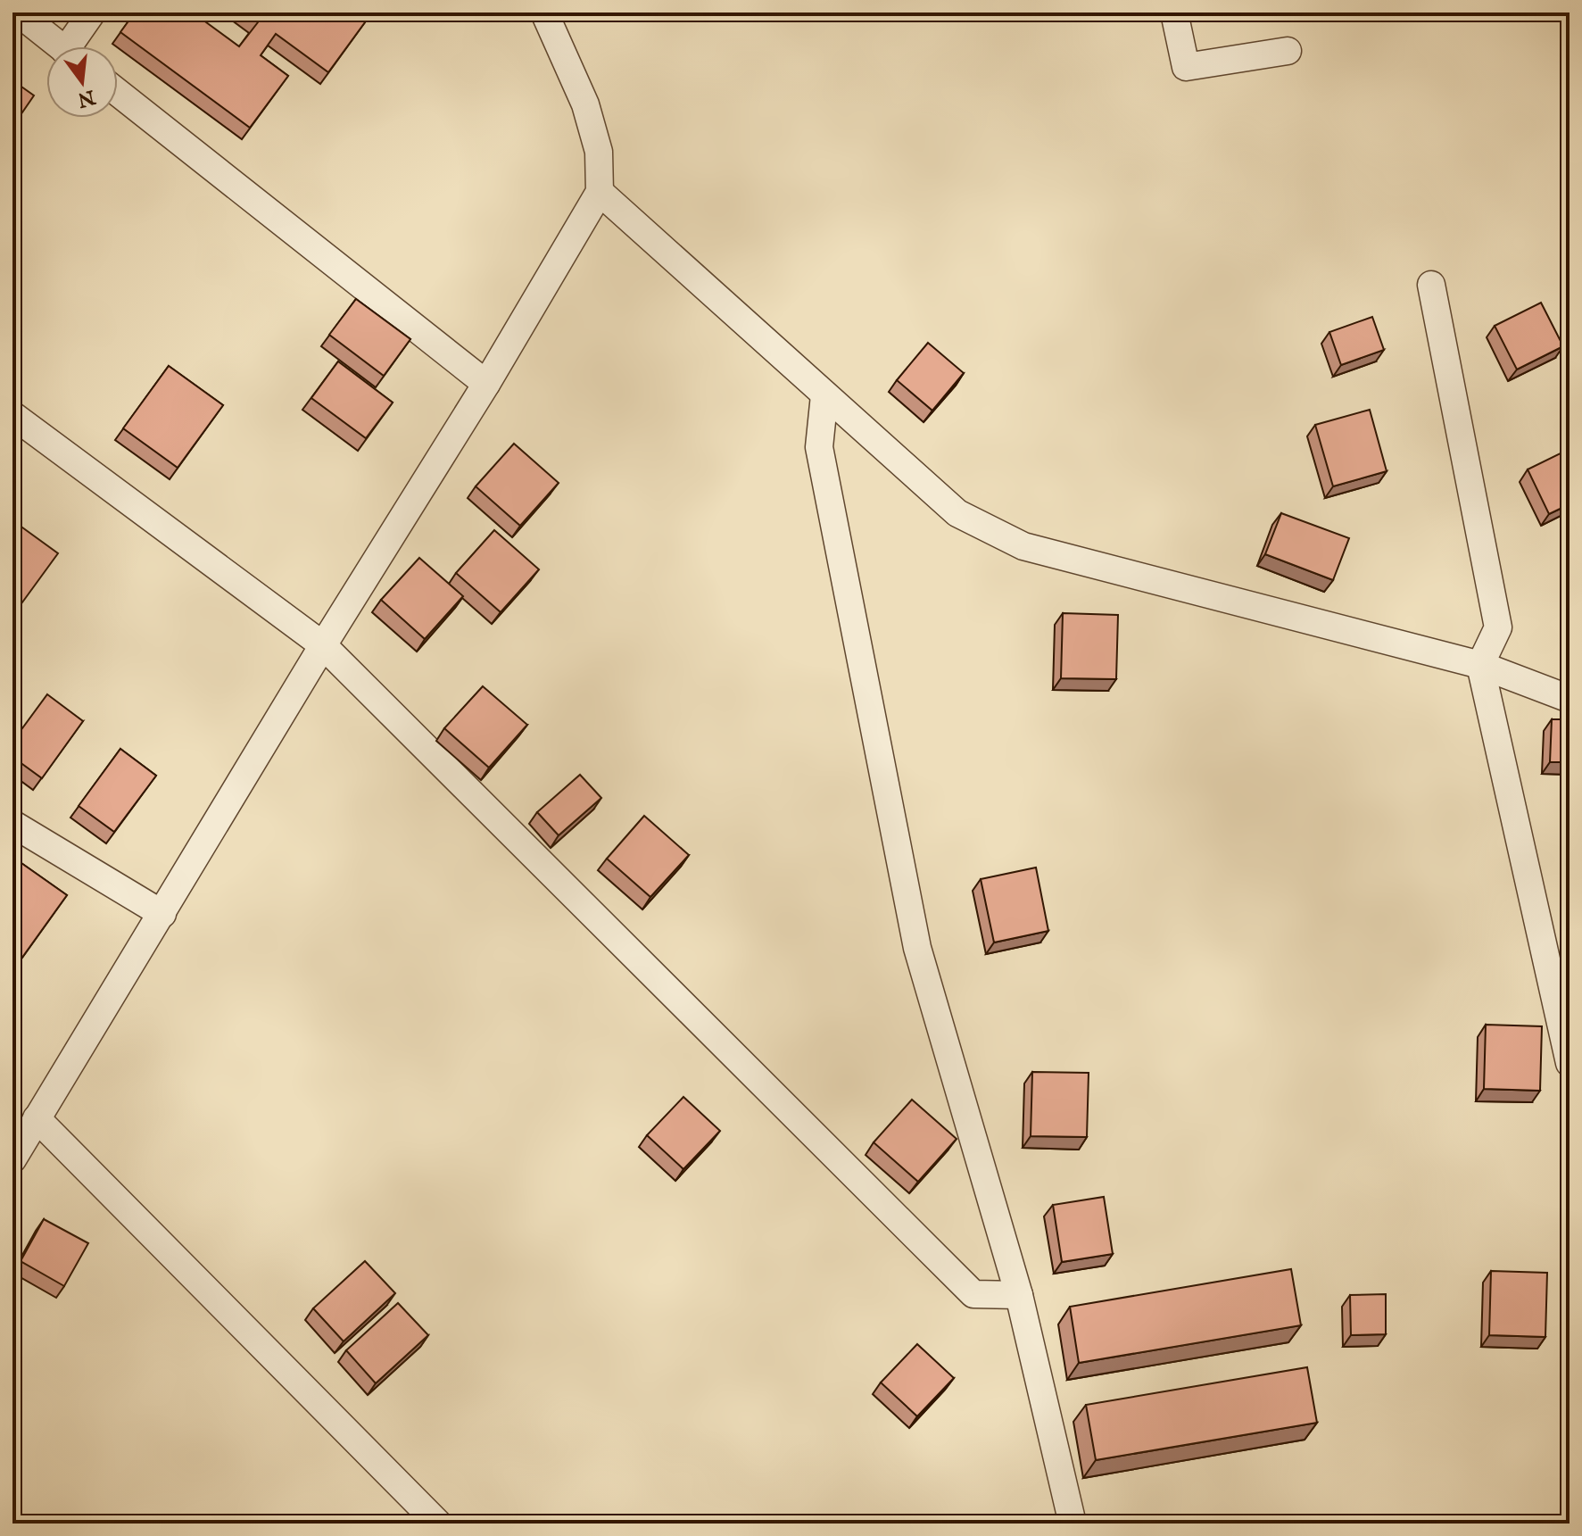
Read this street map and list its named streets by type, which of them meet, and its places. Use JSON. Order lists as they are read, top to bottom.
{
  "north": "bottom"
}
